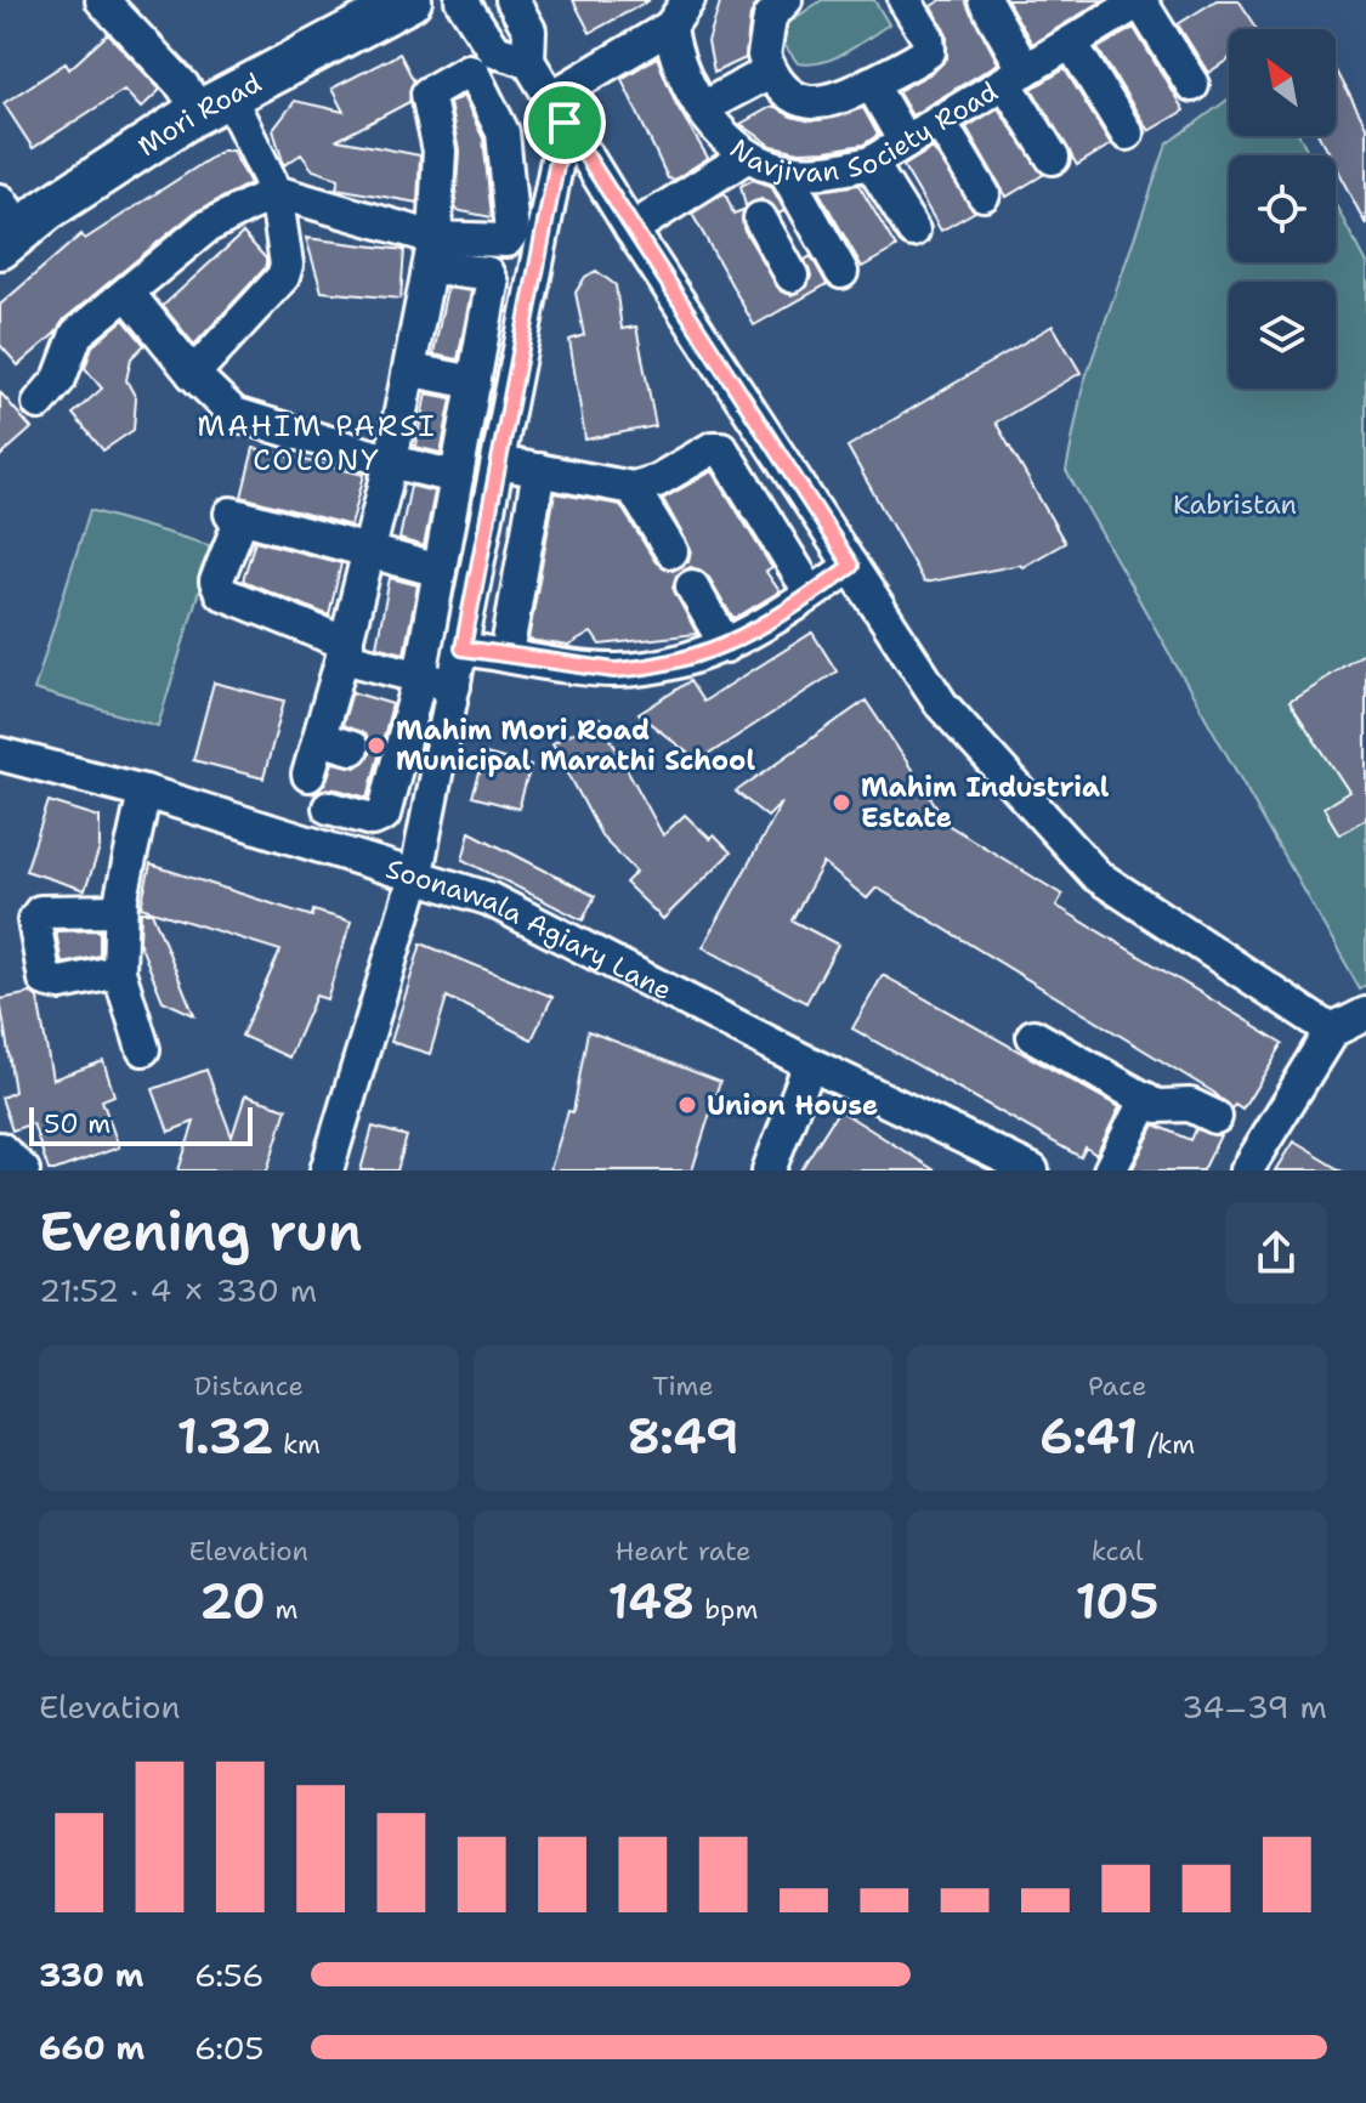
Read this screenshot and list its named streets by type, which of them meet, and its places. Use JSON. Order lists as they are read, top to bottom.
{
  "streets": {
    "main road": ["Mori Road"],
    "street": ["Navjivan Society Road", "Soonawala Agiary Lane"]
  },
  "districts": ["MAHIM PARSI COLONY"],
  "parks": ["Kabristan"],
  "places": ["Mahim Mori Road Municipal Marathi School", "Mahim Industrial Estate", "Union House"],
  "scale_bar": "50 m",
  "north": "top left",
  "page": {
    "scale": "50 m",
    "heading": ["Evening run", "21:52 · 4 × 330 m"],
    "stats": [
      ["Distance", "1.32 km"],
      ["Time", "8:49"],
      ["Pace", "6:41 /km"],
      ["Elevation", "20 m"],
      ["Heart rate", "148 bpm"],
      ["kcal", "105"]
    ],
    "chart": ["Elevation", "34–39 m"],
    "list": [
      {
        "name": "330 m",
        "note": "6:56"
      },
      {
        "name": "660 m",
        "note": "6:05"
      }
    ]
  }
}
